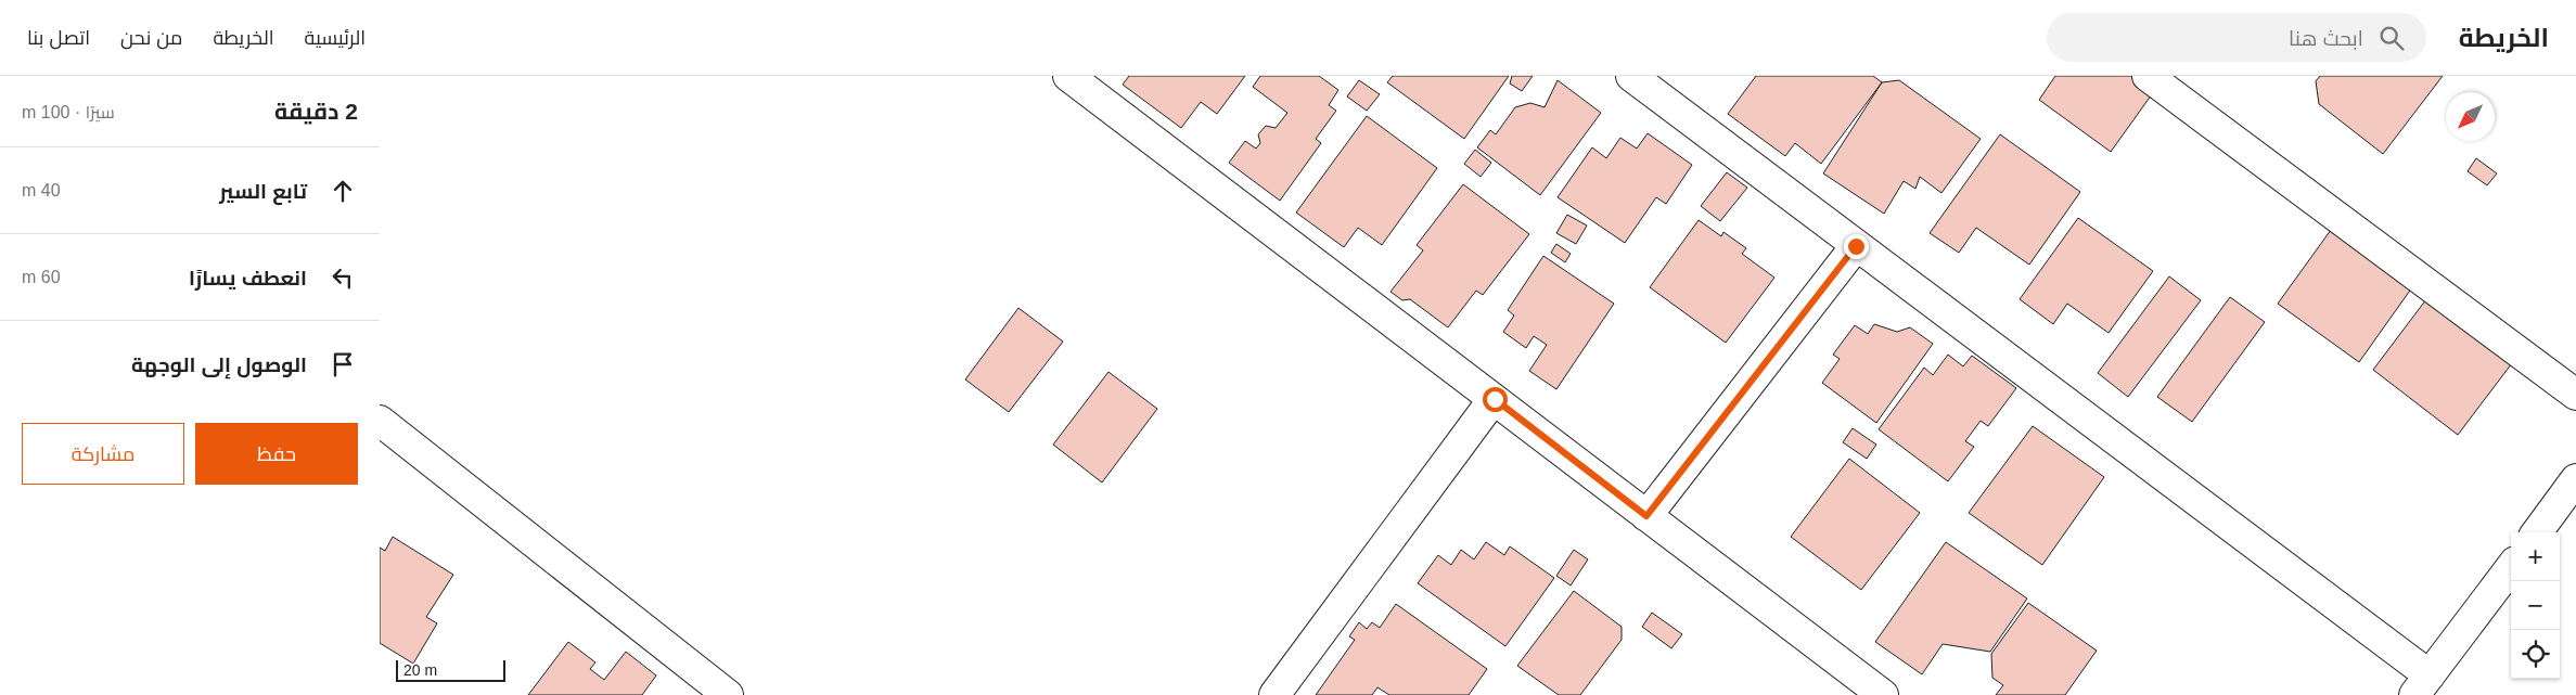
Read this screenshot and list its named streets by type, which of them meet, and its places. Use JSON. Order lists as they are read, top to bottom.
{
  "scale_bar": "20 m",
  "north": "bottom left",
  "page": {
    "header": "الخريطة",
    "search": "ابحث هنا",
    "nav": [
      "الرئيسية",
      "الخريطة",
      "من نحن",
      "اتصل بنا"
    ],
    "heading": ["2 دقيقة", "سيرًا · 100 m"],
    "list": [
      ["تابع السير", "40 m"],
      ["انعطف يسارًا", "60 m"],
      "الوصول إلى الوجهة"
    ],
    "buttons": ["حفظ", "مشاركة"],
    "map_buttons": ["+", "−"],
    "scale": "20 m"
  }
}
